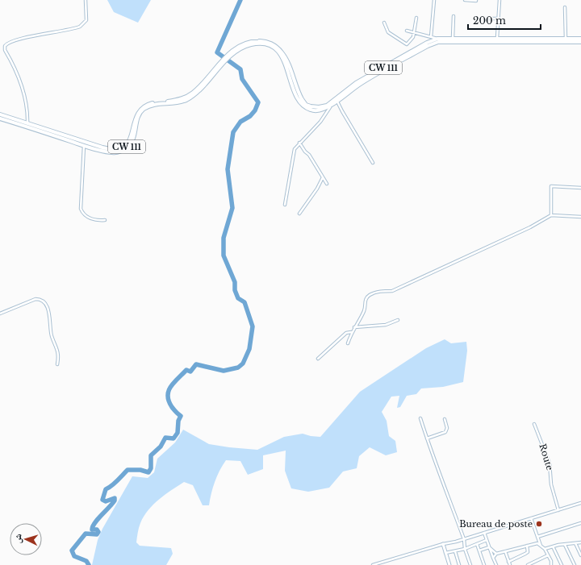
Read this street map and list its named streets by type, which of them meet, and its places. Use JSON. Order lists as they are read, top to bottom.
{
  "streets": {
    "main road": ["CW 111"],
    "street": ["Route"]
  },
  "places": ["Bureau de poste"],
  "scale_bar": "200 m",
  "north": "left"
}
